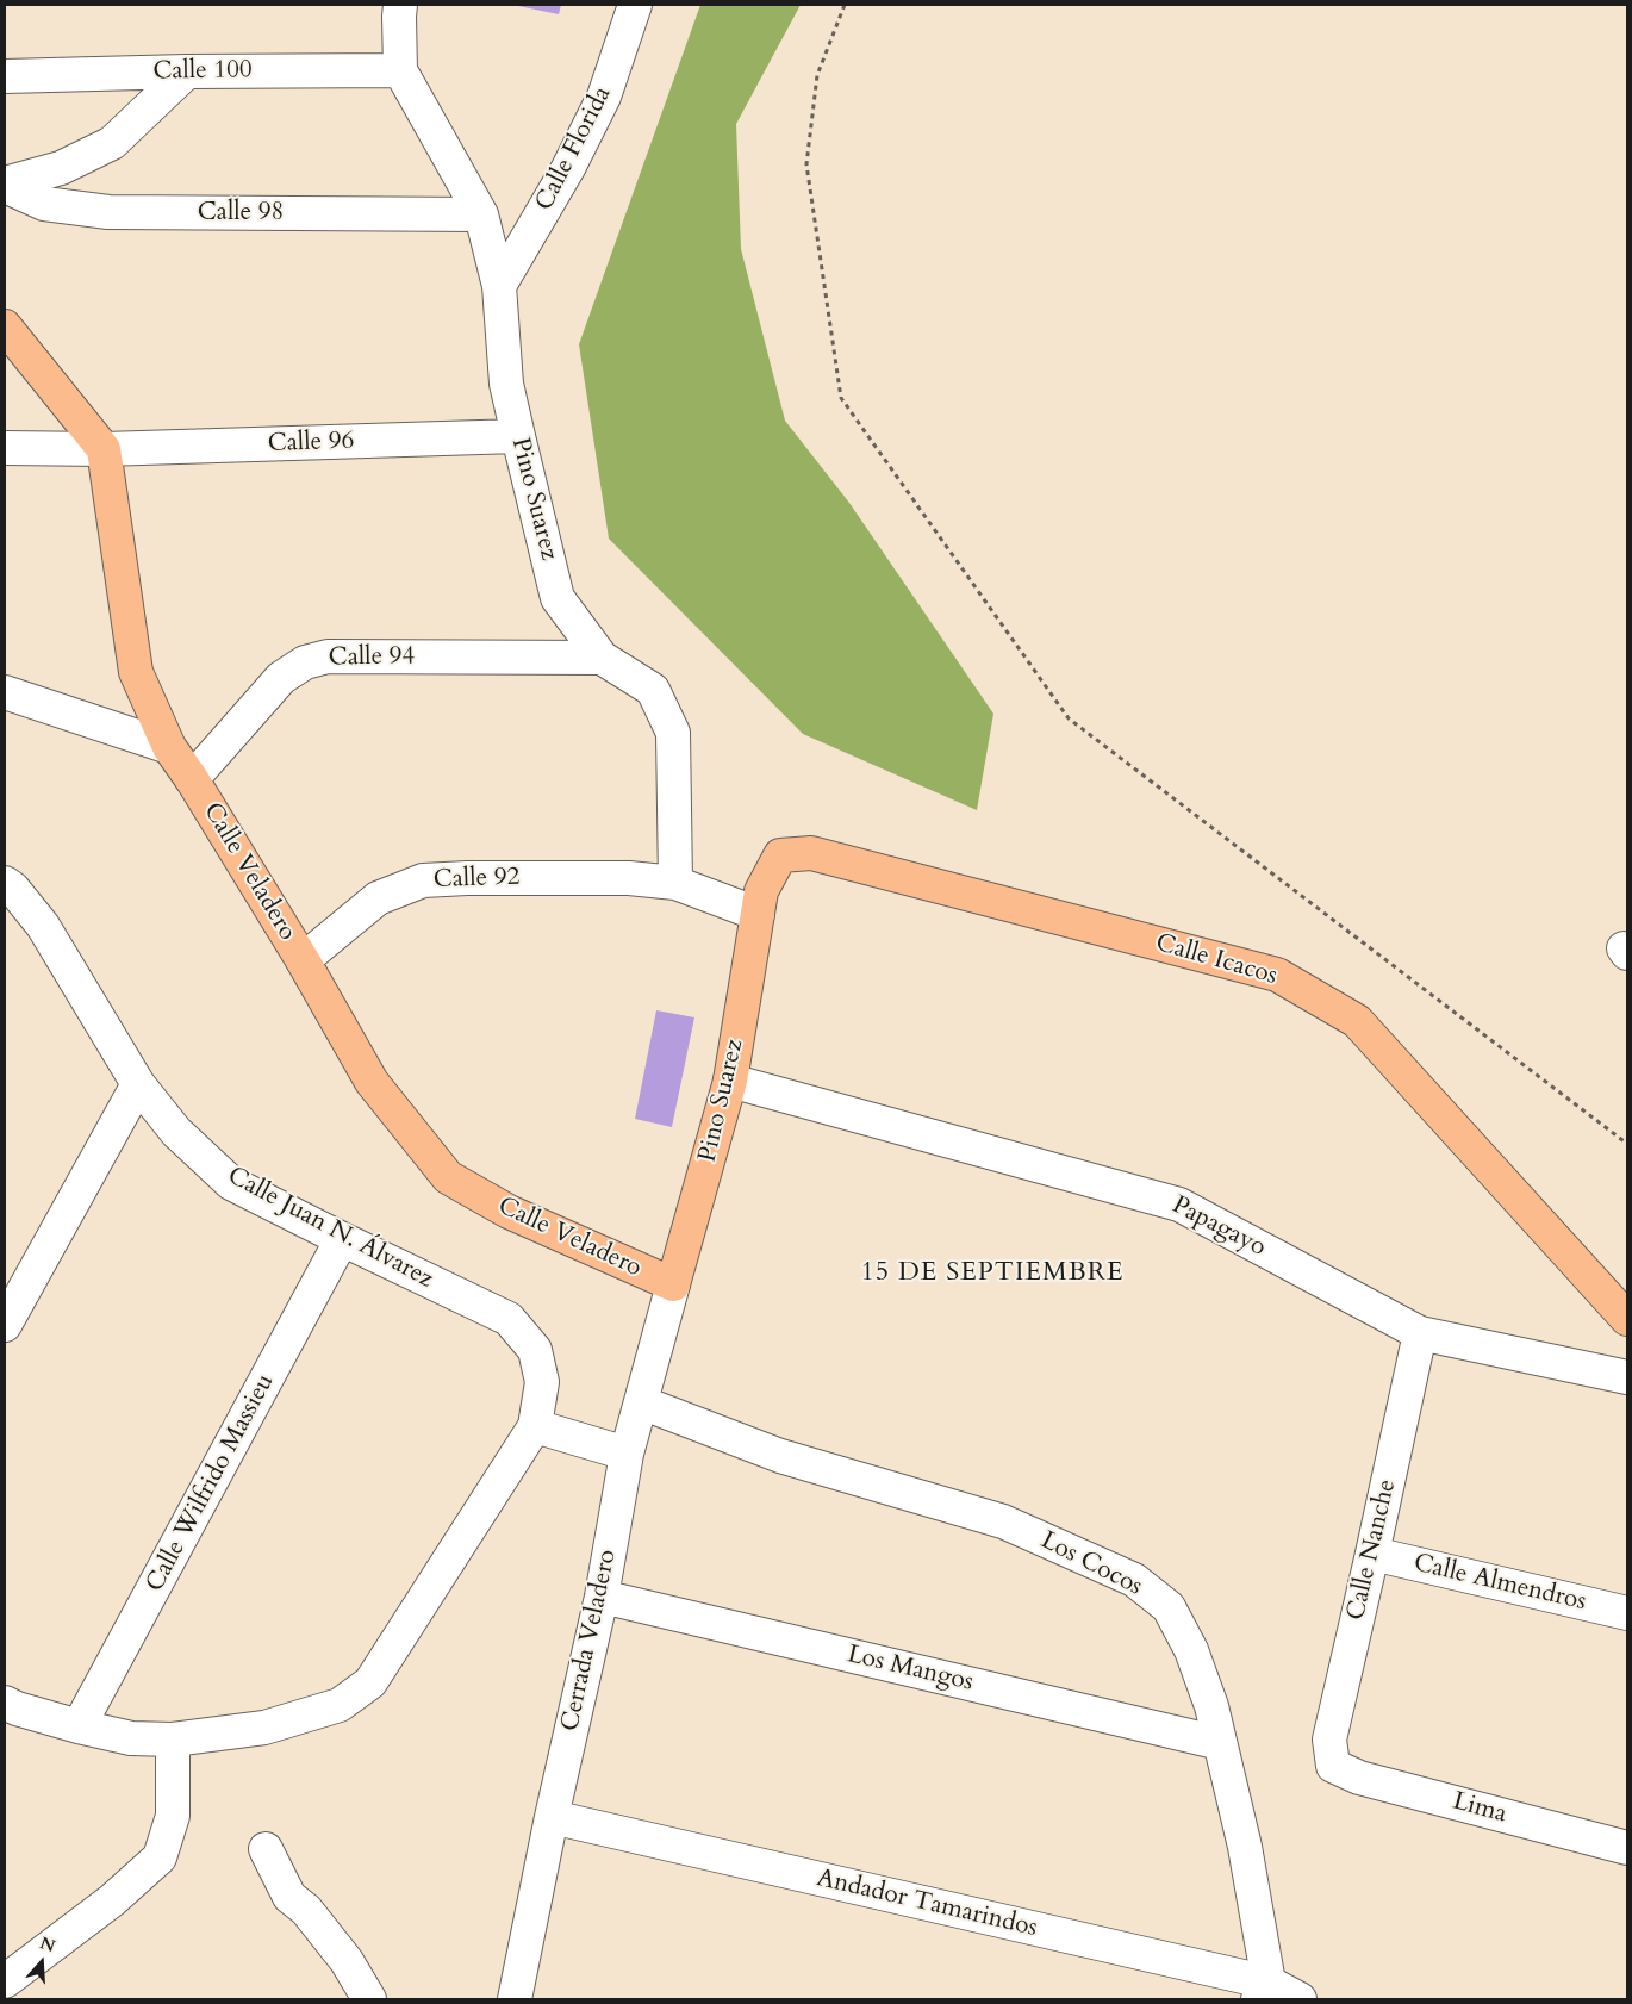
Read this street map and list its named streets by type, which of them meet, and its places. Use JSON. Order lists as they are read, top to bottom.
{
  "streets": {
    "main road": ["Pino Suarez", "Calle Veladero", "Calle Icacos"],
    "street": [
      "Calle 100",
      "Calle Florida",
      "Calle 98",
      "Calle 96",
      "Calle 94",
      "Calle 92",
      "Papagayo",
      "Calle Juan N. Álvarez",
      "Calle Wilfrido Massieu",
      "Calle Nanche",
      "Los Cocos",
      "Calle Almendros",
      "Cerrada Veladero",
      "Los Mangos",
      "Lima",
      "Andador Tamarindos"
    ]
  },
  "crossings": [
    ["Calle 100", "Pino Suarez"],
    ["Calle Florida", "Pino Suarez"],
    ["Calle 98", "Pino Suarez"],
    ["Calle 96", "Pino Suarez"],
    ["Calle 96", "Calle Veladero"],
    ["Pino Suarez", "Calle 94"],
    ["Pino Suarez", "Calle Veladero"],
    ["Pino Suarez", "Calle 92"],
    ["Pino Suarez", "Calle Icacos"],
    ["Pino Suarez", "Papagayo"],
    ["Pino Suarez", "Cerrada Veladero"],
    ["Calle 94", "Calle Veladero"],
    ["Calle Veladero", "Calle 92"],
    ["Calle Veladero", "Cerrada Veladero"],
    ["Papagayo", "Calle Nanche"],
    ["Calle Juan N. Álvarez", "Calle Wilfrido Massieu"],
    ["Calle Nanche", "Calle Almendros"],
    ["Calle Nanche", "Lima"],
    ["Los Cocos", "Cerrada Veladero"],
    ["Los Cocos", "Los Mangos"],
    ["Los Cocos", "Andador Tamarindos"],
    ["Cerrada Veladero", "Los Mangos"],
    ["Cerrada Veladero", "Andador Tamarindos"]
  ],
  "districts": ["15 DE SEPTIEMBRE"],
  "north": "top"
}
